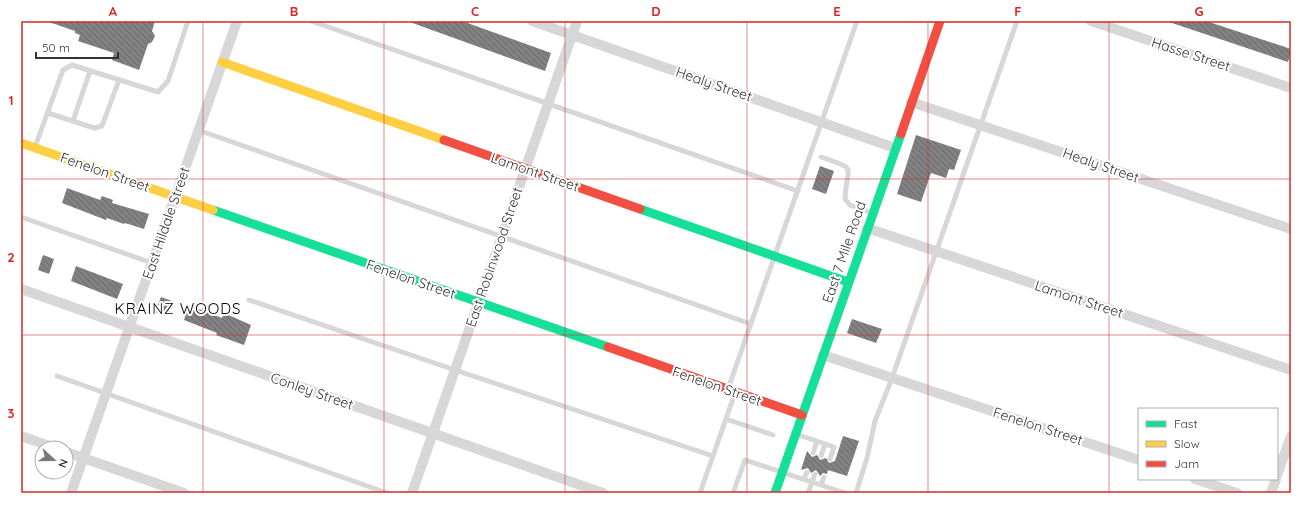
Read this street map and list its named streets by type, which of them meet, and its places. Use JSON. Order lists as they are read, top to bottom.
{
  "streets": {
    "street": [
      "Hasse Street",
      "Healy Street",
      "Fenelon Street",
      "Lamont Street",
      "East Hildale Street",
      "East 7 Mile Road",
      "East Robinwood Street",
      "Conley Street"
    ]
  },
  "crossings": [
    ["Healy Street", "East 7 Mile Road"],
    ["Healy Street", "East Robinwood Street"],
    ["Fenelon Street", "East Hildale Street"],
    ["Fenelon Street", "East 7 Mile Road"],
    ["Fenelon Street", "East Robinwood Street"],
    ["Lamont Street", "East Hildale Street"],
    ["Lamont Street", "East 7 Mile Road"],
    ["Lamont Street", "East Robinwood Street"],
    ["East Hildale Street", "Conley Street"],
    ["East Robinwood Street", "Conley Street"]
  ],
  "districts": ["KRAINZ WOODS"],
  "legend": ["Fast", "Slow", "Jam"],
  "scale_bar": "50 m",
  "north": "right",
  "grid": {
    "columns": [
      "A",
      "B",
      "C",
      "D",
      "E",
      "F",
      "G"
    ],
    "rows": ["1", "2", "3"]
  }
}
